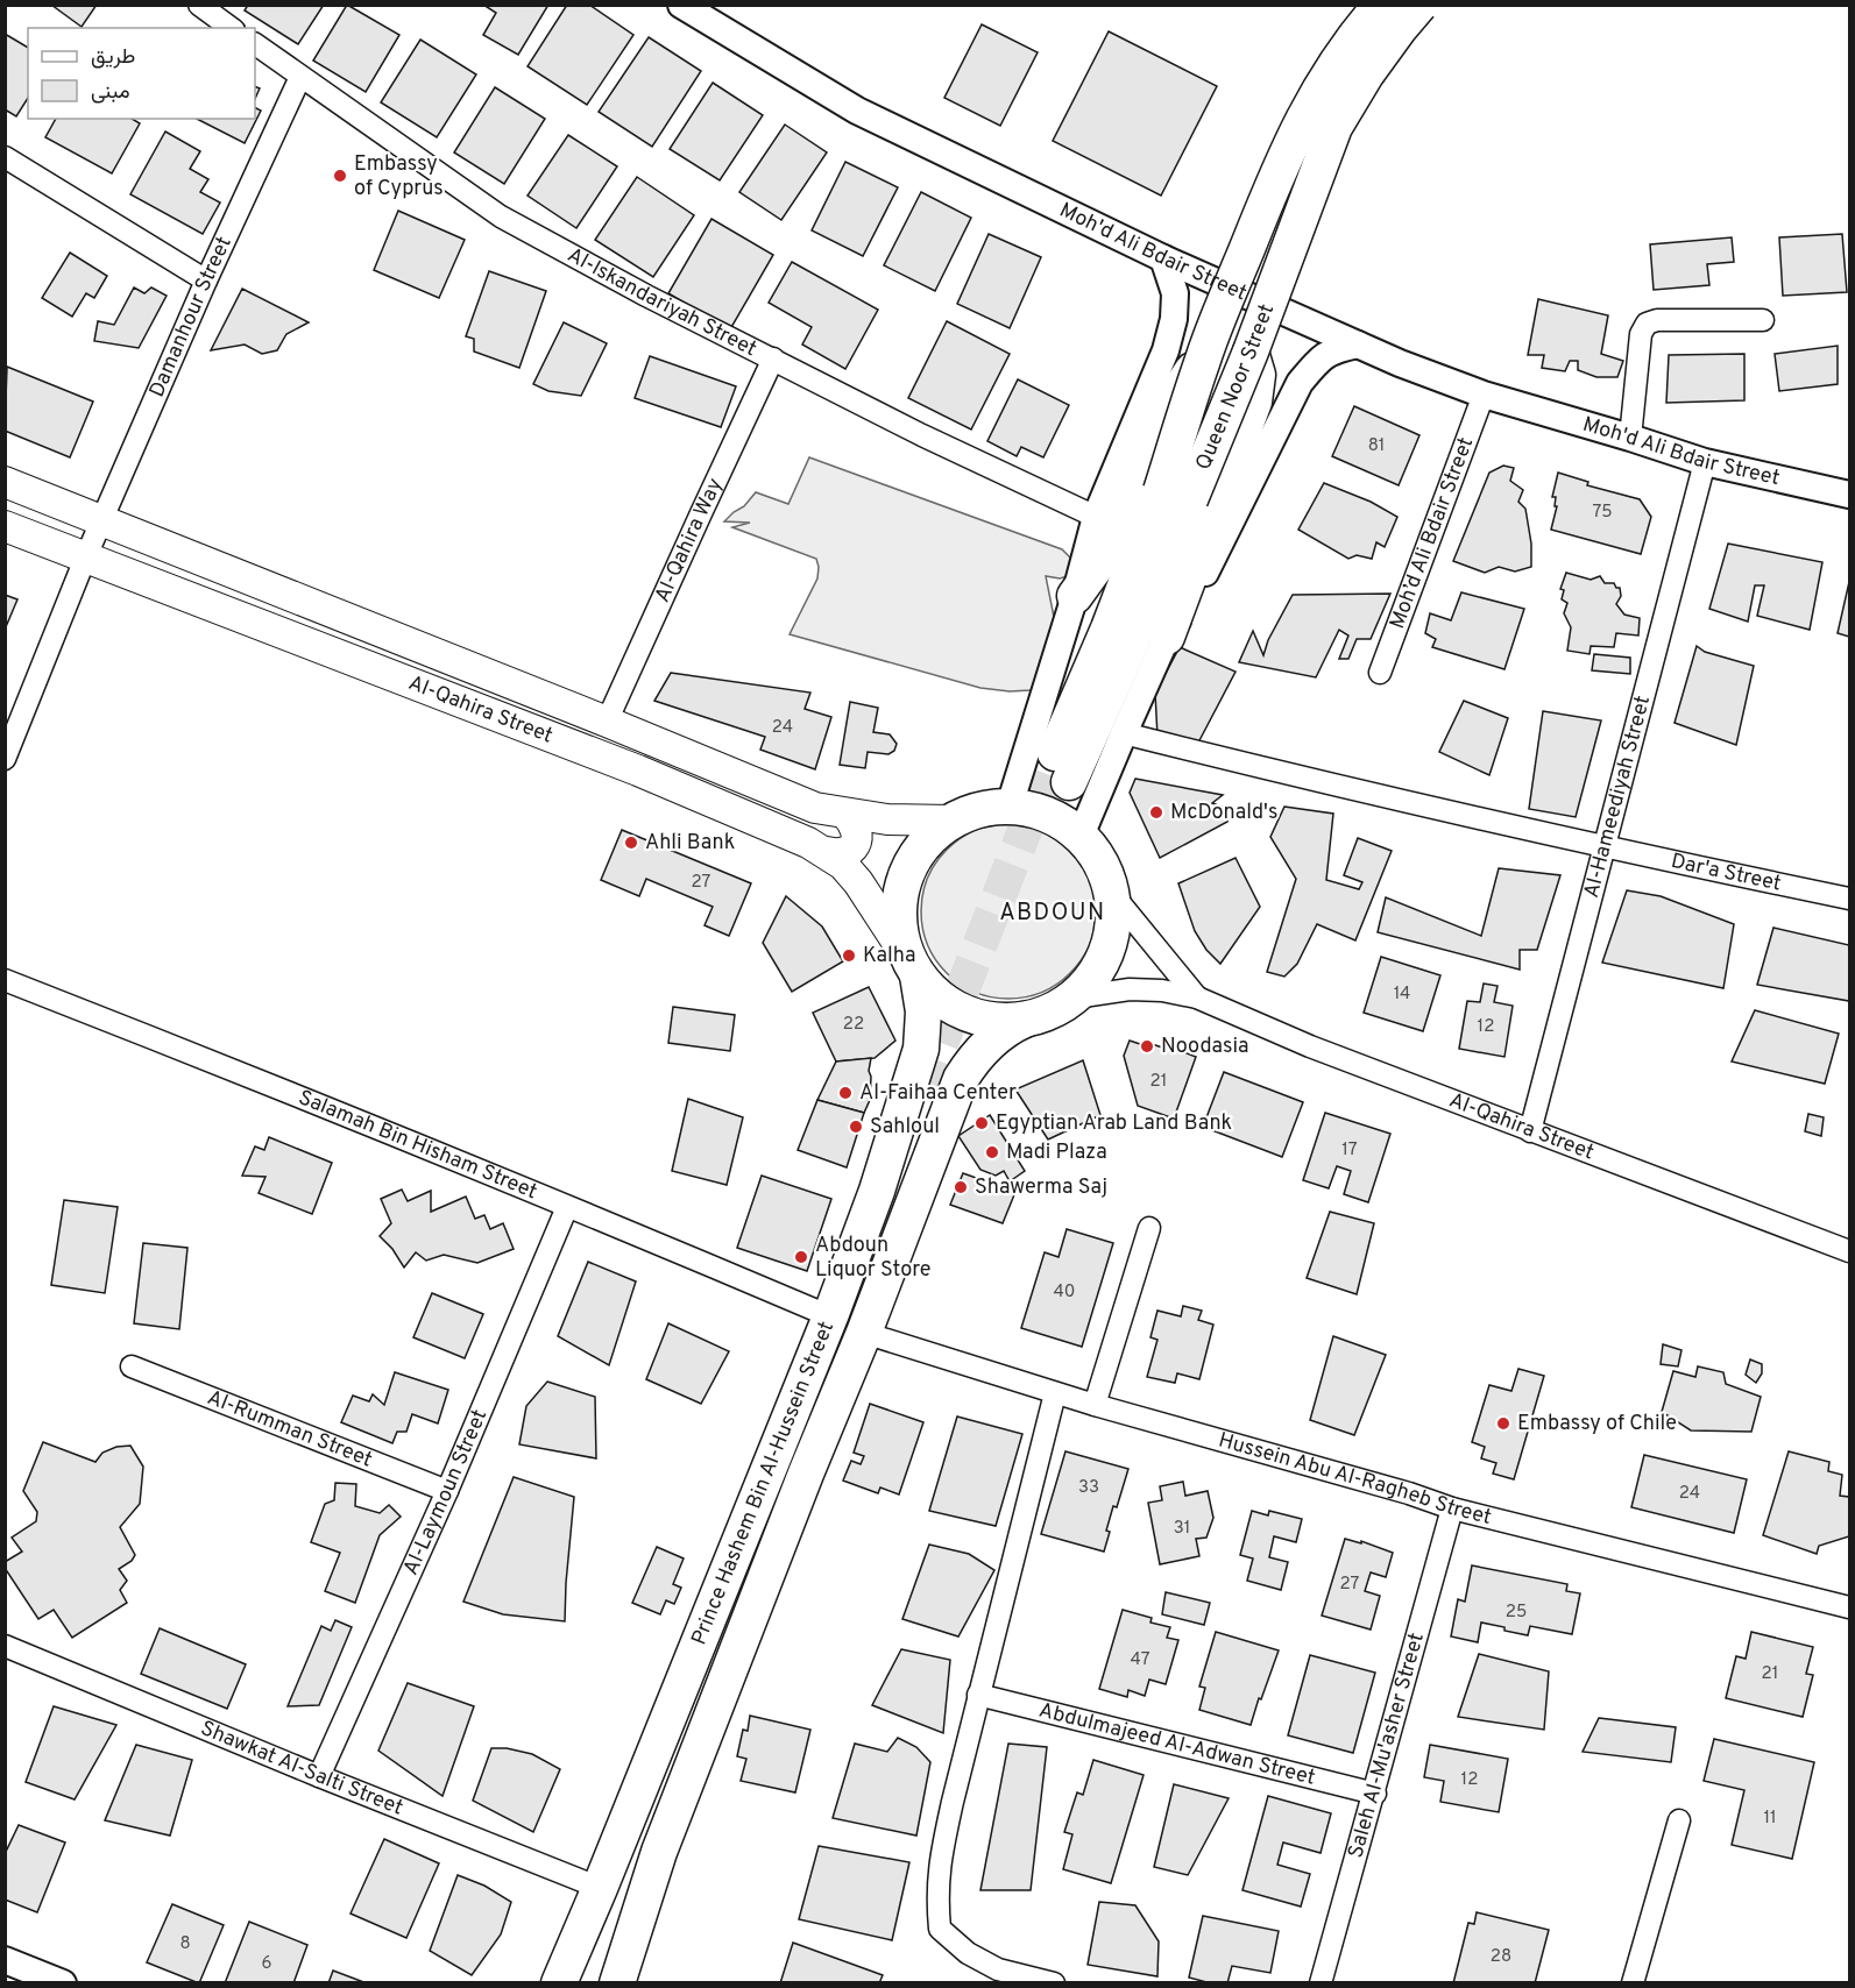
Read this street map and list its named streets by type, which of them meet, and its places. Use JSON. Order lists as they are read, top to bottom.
{
  "streets": {
    "highway": ["Queen Noor Street", "Prince Hashem Bin Al-Hussein Street"],
    "main road": ["Al-Qahira Street"],
    "street": [
      "Moh'd Ali Bdair Street",
      "Al-Iskandariyah Street",
      "Damanhour Street",
      "Moh’d Ali Bdair Street",
      "Al-Qahira Way",
      "Al-Hameediyah Street",
      "Dar'a Street",
      "Salamah Bin Hisham Street",
      "Al-Rumman Street",
      "Hussein Abu Al-Ragheb Street",
      "Al-Laymoun Street",
      "Abdulmajeed Al-Adwan Street",
      "Saleh Al-Mu'asher Street",
      "Shawkat Al-Salti Street"
    ]
  },
  "crossings": [
    ["Moh'd Ali Bdair Street", "Moh’d Ali Bdair Street"],
    ["Moh'd Ali Bdair Street", "Al-Hameediyah Street"],
    ["Al-Iskandariyah Street", "Damanhour Street"],
    ["Al-Iskandariyah Street", "Al-Qahira Way"],
    ["Damanhour Street", "Al-Qahira Street"],
    ["Al-Qahira Way", "Al-Qahira Street"],
    ["Al-Qahira Street", "Al-Hameediyah Street"],
    ["Al-Qahira Street", "Prince Hashem Bin Al-Hussein Street"],
    ["Al-Hameediyah Street", "Dar'a Street"],
    ["Salamah Bin Hisham Street", "Prince Hashem Bin Al-Hussein Street"],
    ["Salamah Bin Hisham Street", "Al-Laymoun Street"],
    ["Al-Rumman Street", "Al-Laymoun Street"],
    ["Hussein Abu Al-Ragheb Street", "Prince Hashem Bin Al-Hussein Street"],
    ["Hussein Abu Al-Ragheb Street", "Saleh Al-Mu'asher Street"],
    ["Prince Hashem Bin Al-Hussein Street", "Shawkat Al-Salti Street"],
    ["Al-Laymoun Street", "Shawkat Al-Salti Street"],
    ["Abdulmajeed Al-Adwan Street", "Saleh Al-Mu'asher Street"]
  ],
  "districts": ["ABDOUN"],
  "places": [
    "Embassy of Cyprus",
    "McDonald's",
    "Ahli Bank",
    "Kalha",
    "Noodasia",
    "Al-Faihaa Center",
    "Egyptian Arab Land Bank",
    "Sahloul",
    "Madi Plaza",
    "Shawerma Saj",
    "Abdoun Liquor Store",
    "Embassy of Chile"
  ],
  "house_numbers": [
    "81",
    "75",
    "24",
    "27",
    "14",
    "22",
    "12",
    "21",
    "17",
    "40",
    "33",
    "24",
    "31",
    "27",
    "25",
    "47",
    "21",
    "12",
    "11",
    "8",
    "28",
    "6"
  ],
  "legend": ["طريق", "مبنى"]
}
